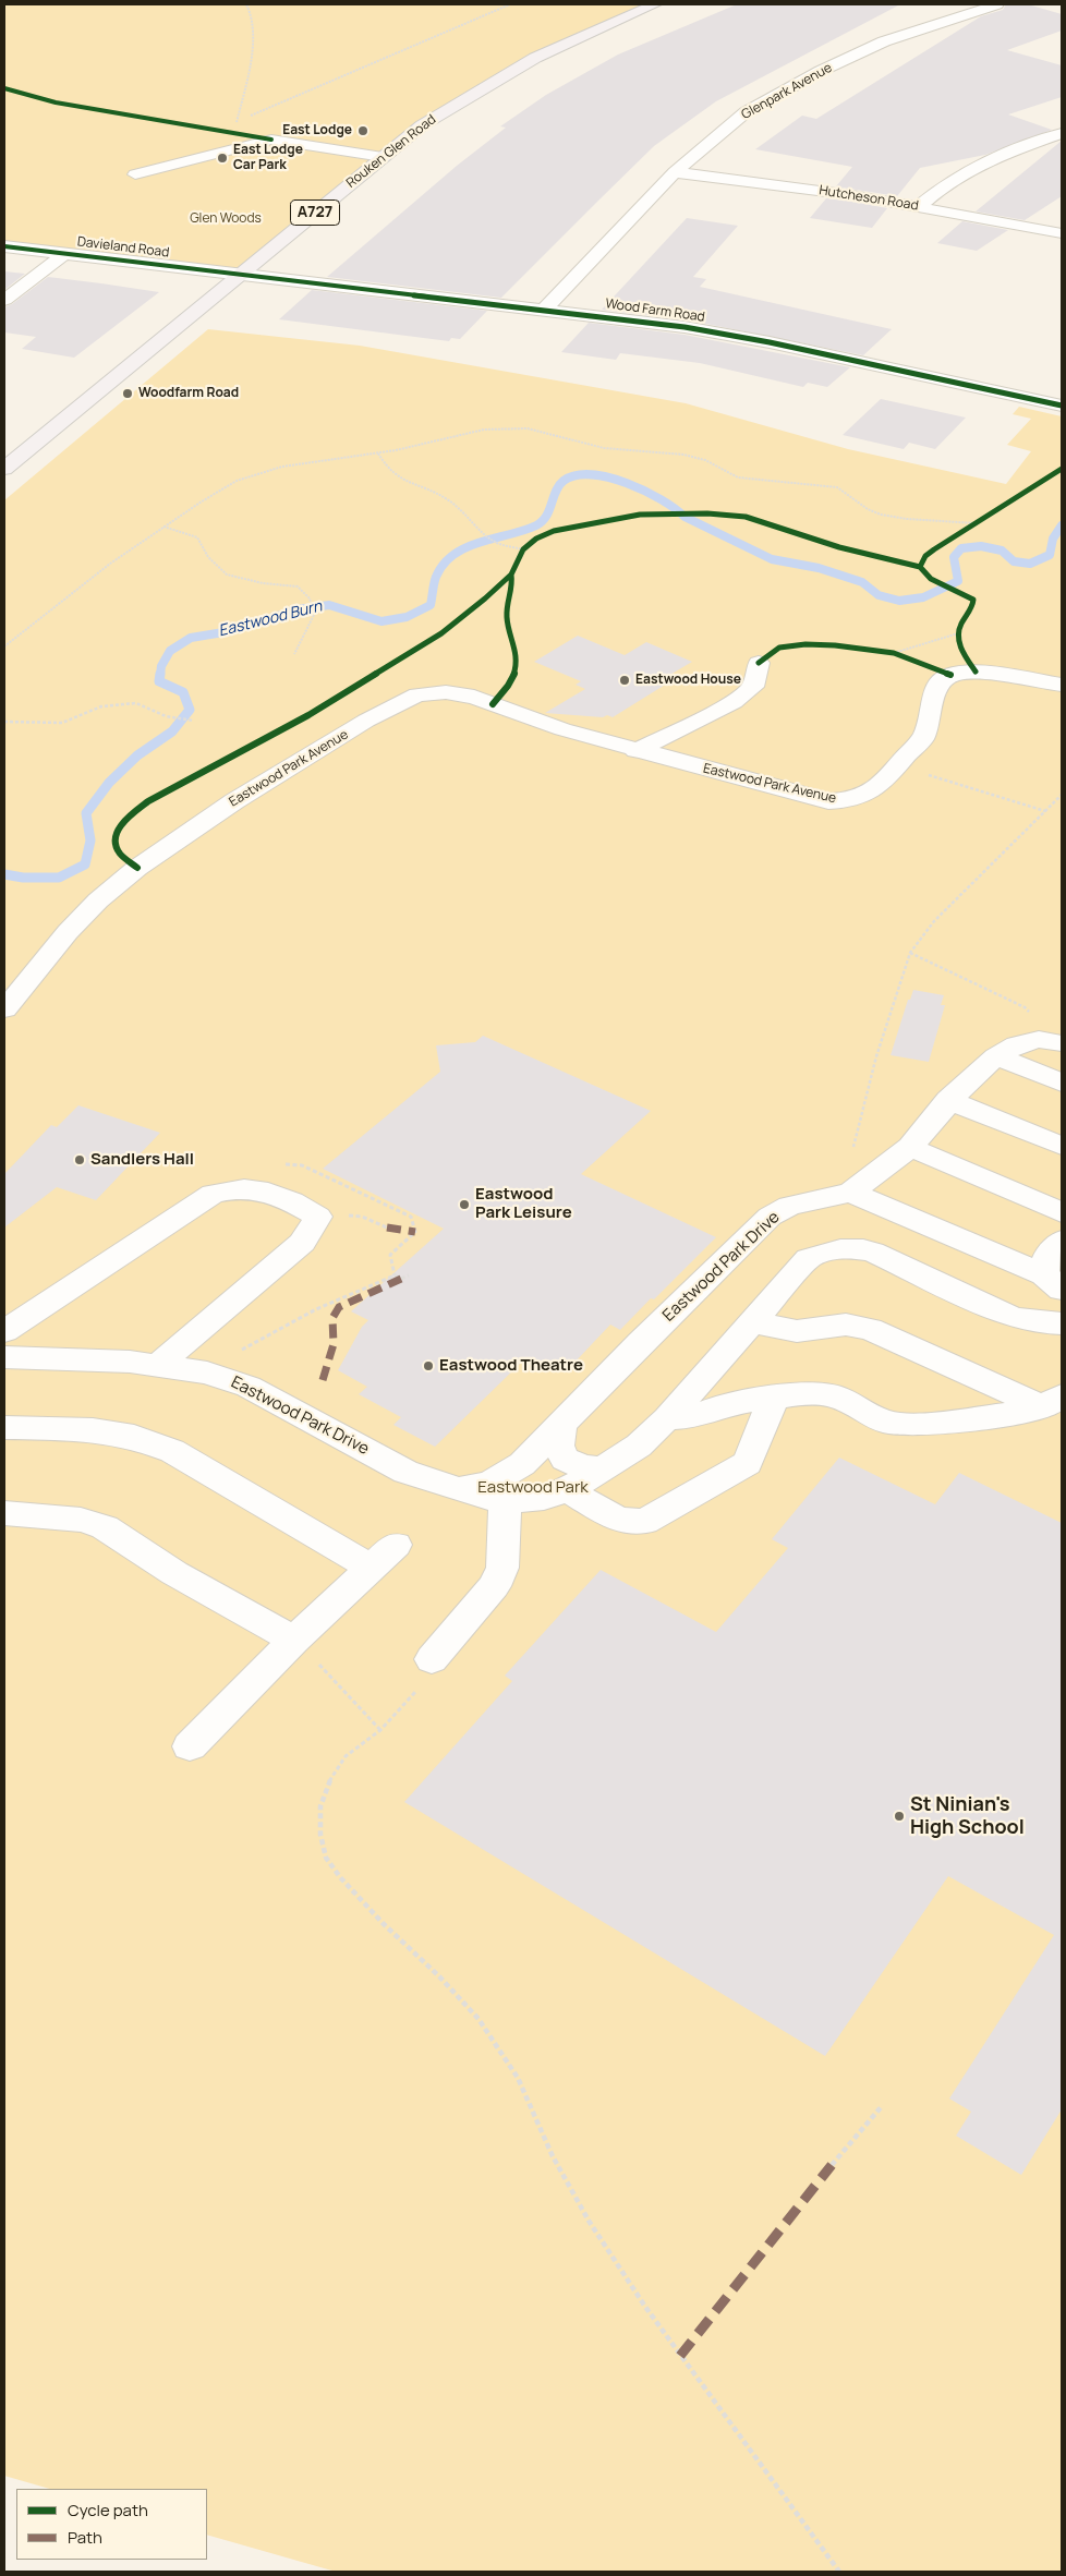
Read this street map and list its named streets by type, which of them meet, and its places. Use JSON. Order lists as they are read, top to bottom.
{
  "streets": {
    "main road": ["Rouken Glen Road", "A727"],
    "street": [
      "Glenpark Avenue",
      "Hutcheson Road",
      "Davieland Road",
      "Wood Farm Road",
      "Eastwood Park Avenue",
      "Eastwood Park Drive"
    ]
  },
  "crossings": [
    ["Glenpark Avenue", "Hutcheson Road"],
    ["Glenpark Avenue", "Wood Farm Road"],
    ["Rouken Glen Road", "Davieland Road"],
    ["Rouken Glen Road", "Wood Farm Road"],
    ["Davieland Road", "Wood Farm Road"]
  ],
  "water": ["Eastwood Burn"],
  "parks": ["Glen Woods", "Eastwood Park"],
  "places": [
    "East Lodge",
    "East Lodge Car Park",
    "Woodfarm Road",
    "Eastwood House",
    "Sandlers Hall",
    "Eastwood Park Leisure",
    "Eastwood Theatre",
    "St Ninian's High School"
  ],
  "legend": ["Cycle path", "Path"]
}
